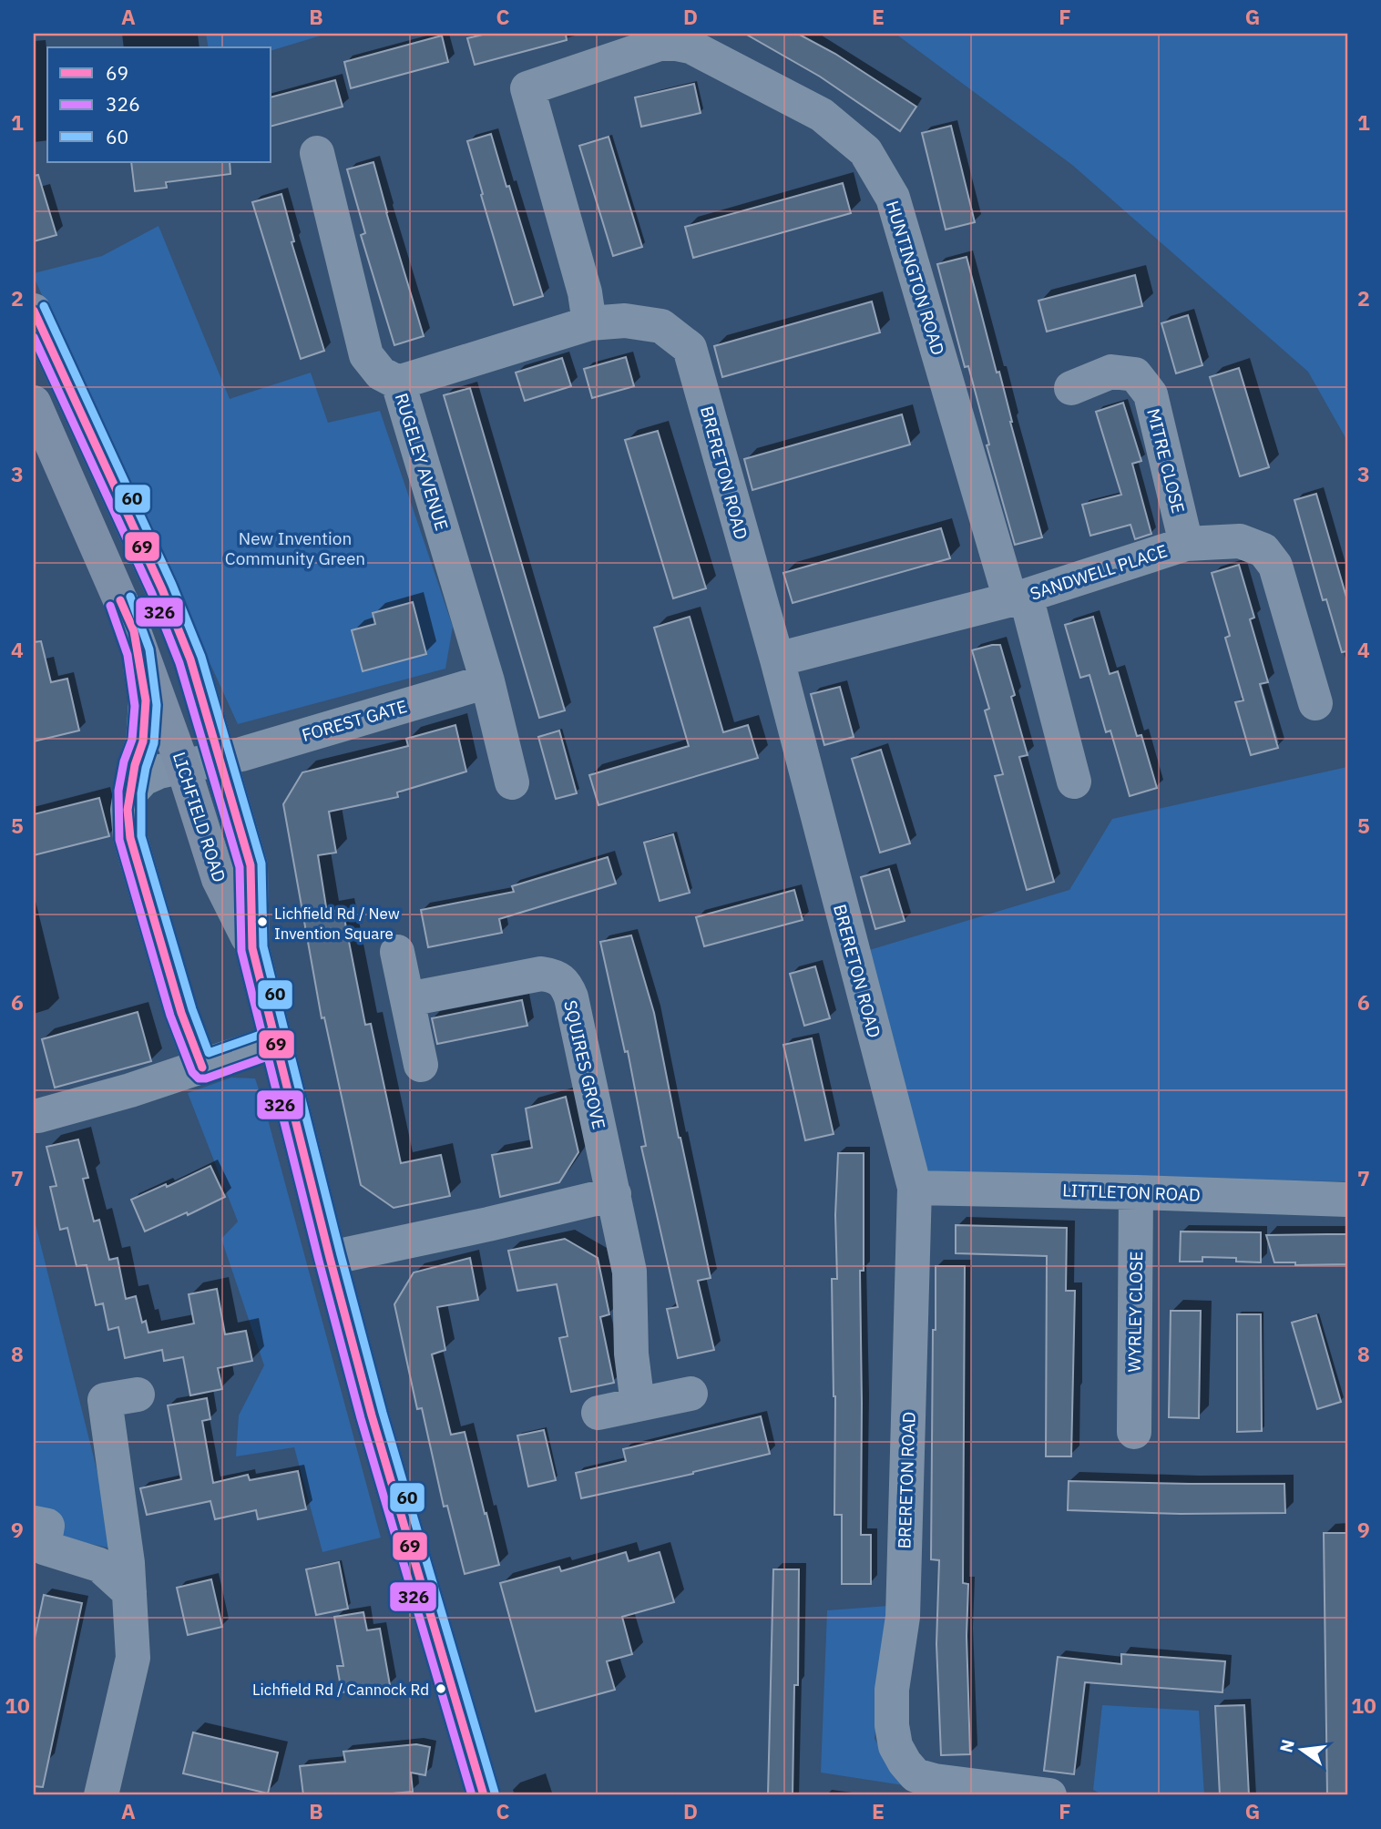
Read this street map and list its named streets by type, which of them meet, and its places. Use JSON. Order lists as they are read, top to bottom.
{
  "streets": {
    "main road": ["LICHFIELD ROAD"],
    "street": [
      "HUNTINGTON ROAD",
      "MITRE CLOSE",
      "RUGELEY AVENUE",
      "BRERETON ROAD",
      "SANDWELL PLACE",
      "FOREST GATE",
      "SQUIRES GROVE",
      "LITTLETON ROAD",
      "WYRLEY CLOSE"
    ]
  },
  "crossings": [
    ["HUNTINGTON ROAD", "BRERETON ROAD"],
    ["HUNTINGTON ROAD", "SANDWELL PLACE"],
    ["MITRE CLOSE", "SANDWELL PLACE"],
    ["RUGELEY AVENUE", "BRERETON ROAD"],
    ["RUGELEY AVENUE", "FOREST GATE"],
    ["BRERETON ROAD", "SANDWELL PLACE"],
    ["BRERETON ROAD", "LITTLETON ROAD"],
    ["FOREST GATE", "LICHFIELD ROAD"],
    ["LITTLETON ROAD", "WYRLEY CLOSE"]
  ],
  "parks": ["New Invention Community Green"],
  "places": ["Lichfield Rd / New Invention Square", "Lichfield Rd / Cannock Rd"],
  "lines": ["transit line 60", "transit line 69", "transit line 326"],
  "legend": ["69", "326", "60"],
  "north": "left",
  "grid": {
    "columns": [
      "A",
      "B",
      "C",
      "D",
      "E",
      "F",
      "G"
    ],
    "rows": [
      "1",
      "2",
      "3",
      "4",
      "5",
      "6",
      "7",
      "8",
      "9",
      "10"
    ]
  }
}
